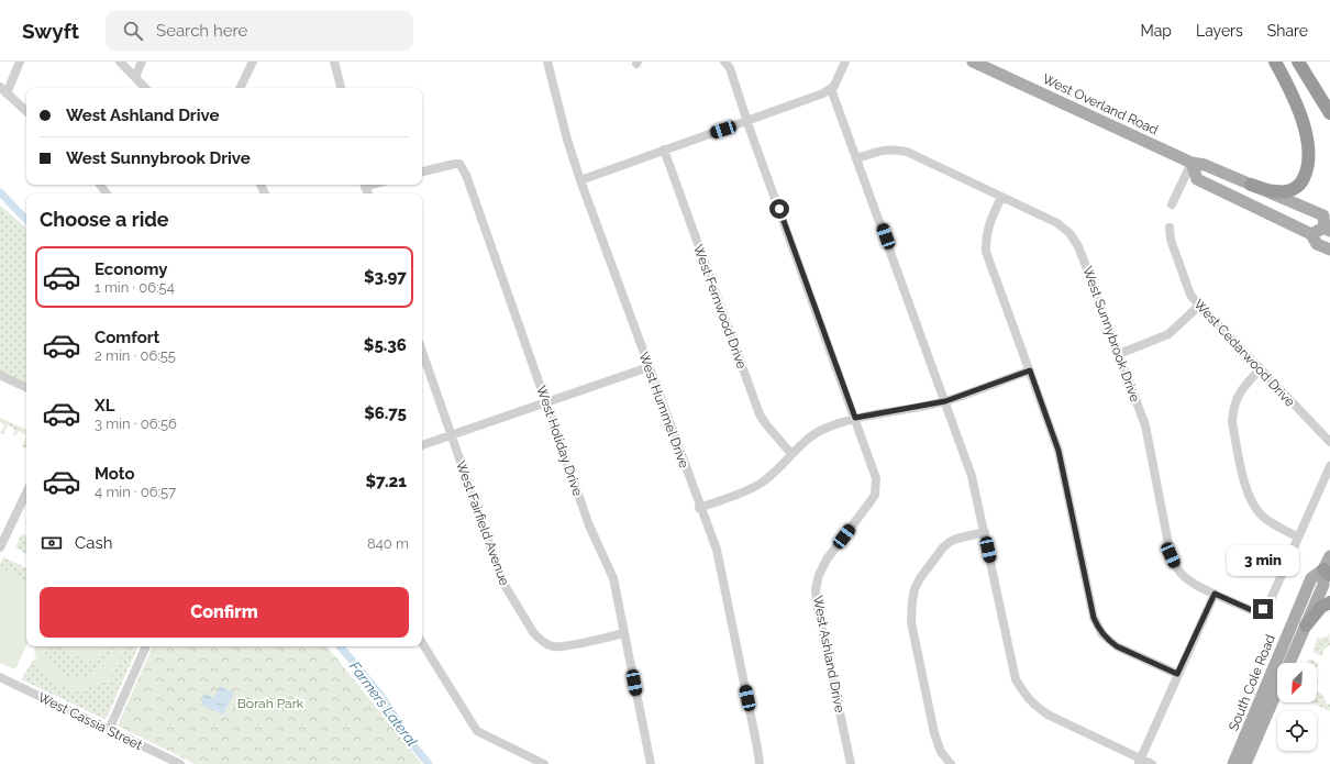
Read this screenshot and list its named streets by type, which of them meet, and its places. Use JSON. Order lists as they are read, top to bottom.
{
  "streets": {
    "main road": ["West Overland Road", "South Cole Road"],
    "street": [
      "West Fernwood Drive",
      "West Sunnybrook Drive",
      "West Cedarwood Drive",
      "West Hummel Drive",
      "West Holiday Drive",
      "West Fairfield Avenue",
      "West Ashland Drive",
      "West Cassia Street"
    ]
  },
  "crossings": [
    ["West Holiday Drive", "West Fairfield Avenue"]
  ],
  "water": ["Farmers Lateral"],
  "parks": ["Borah Park"],
  "north": "bottom left",
  "page": {
    "header": "Swyft",
    "search": "Search here",
    "nav": ["Map", "Layers", "Share"],
    "banner": ["West Ashland Drive", "West Sunnybrook Drive"],
    "heading": "Choose a ride",
    "list": [
      {
        "name": "Economy",
        "note": "1 min · 06:54",
        "value": "$3.97"
      },
      {
        "name": "Comfort",
        "note": "2 min · 06:55",
        "value": "$5.36"
      },
      {
        "name": "XL",
        "note": "3 min · 06:56",
        "value": "$6.75"
      },
      {
        "name": "Moto",
        "note": "4 min · 06:57",
        "value": "$7.21"
      }
    ],
    "pay": ["Cash", "840 m"],
    "bubble": "3 min",
    "buttons": "Confirm"
  }
}
